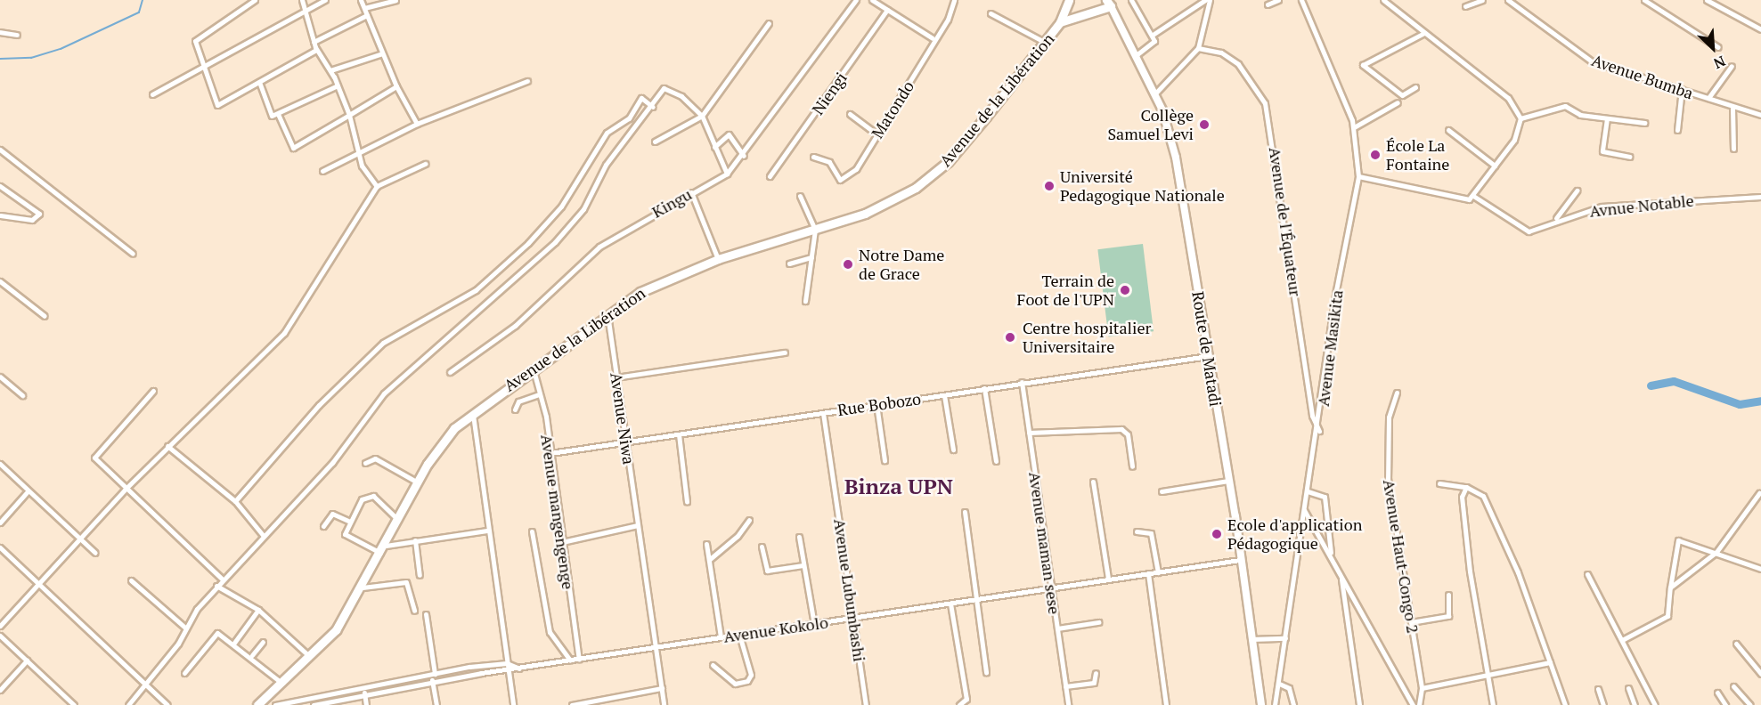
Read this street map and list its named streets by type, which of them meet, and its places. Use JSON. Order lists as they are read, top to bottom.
{
  "streets": {
    "highway": ["Avenue de la Libération"],
    "main road": ["Route de Matadi"],
    "street": [
      "Avenue Bumba",
      "Niengi",
      "Matondo",
      "Kingu",
      "Avnue Notable",
      "Avenue de l'Équateur",
      "Avenue Masikita",
      "Rue Bobozo",
      "Avenue Niwa",
      "Avenue mangengenge",
      "Avenue maman sese",
      "Avenue Haut-Congo 2",
      "Avenue Lubumbashi",
      "Avenue Kokolo"
    ]
  },
  "crossings": [
    ["Avenue de la Libération", "Avenue Niwa"],
    ["Avenue de la Libération", "Avenue mangengenge"],
    ["Avenue de l'Équateur", "Avenue Masikita"],
    ["Route de Matadi", "Rue Bobozo"],
    ["Route de Matadi", "Avenue Kokolo"],
    ["Rue Bobozo", "Avenue Niwa"],
    ["Rue Bobozo", "Avenue mangengenge"],
    ["Rue Bobozo", "Avenue maman sese"],
    ["Rue Bobozo", "Avenue Lubumbashi"],
    ["Avenue Niwa", "Avenue Kokolo"],
    ["Avenue mangengenge", "Avenue Kokolo"],
    ["Avenue maman sese", "Avenue Kokolo"],
    ["Avenue Lubumbashi", "Avenue Kokolo"]
  ],
  "districts": ["Binza UPN"],
  "places": [
    "Collège Samuel Levi",
    "École La Fontaine",
    "Université Pedagogique Nationale",
    "Notre Dame de Grace",
    "Terrain de Foot de l'UPN",
    "Centre hospitalier Universitaire",
    "Ecole d'application Pédagogique"
  ],
  "north": "bottom right"
}
